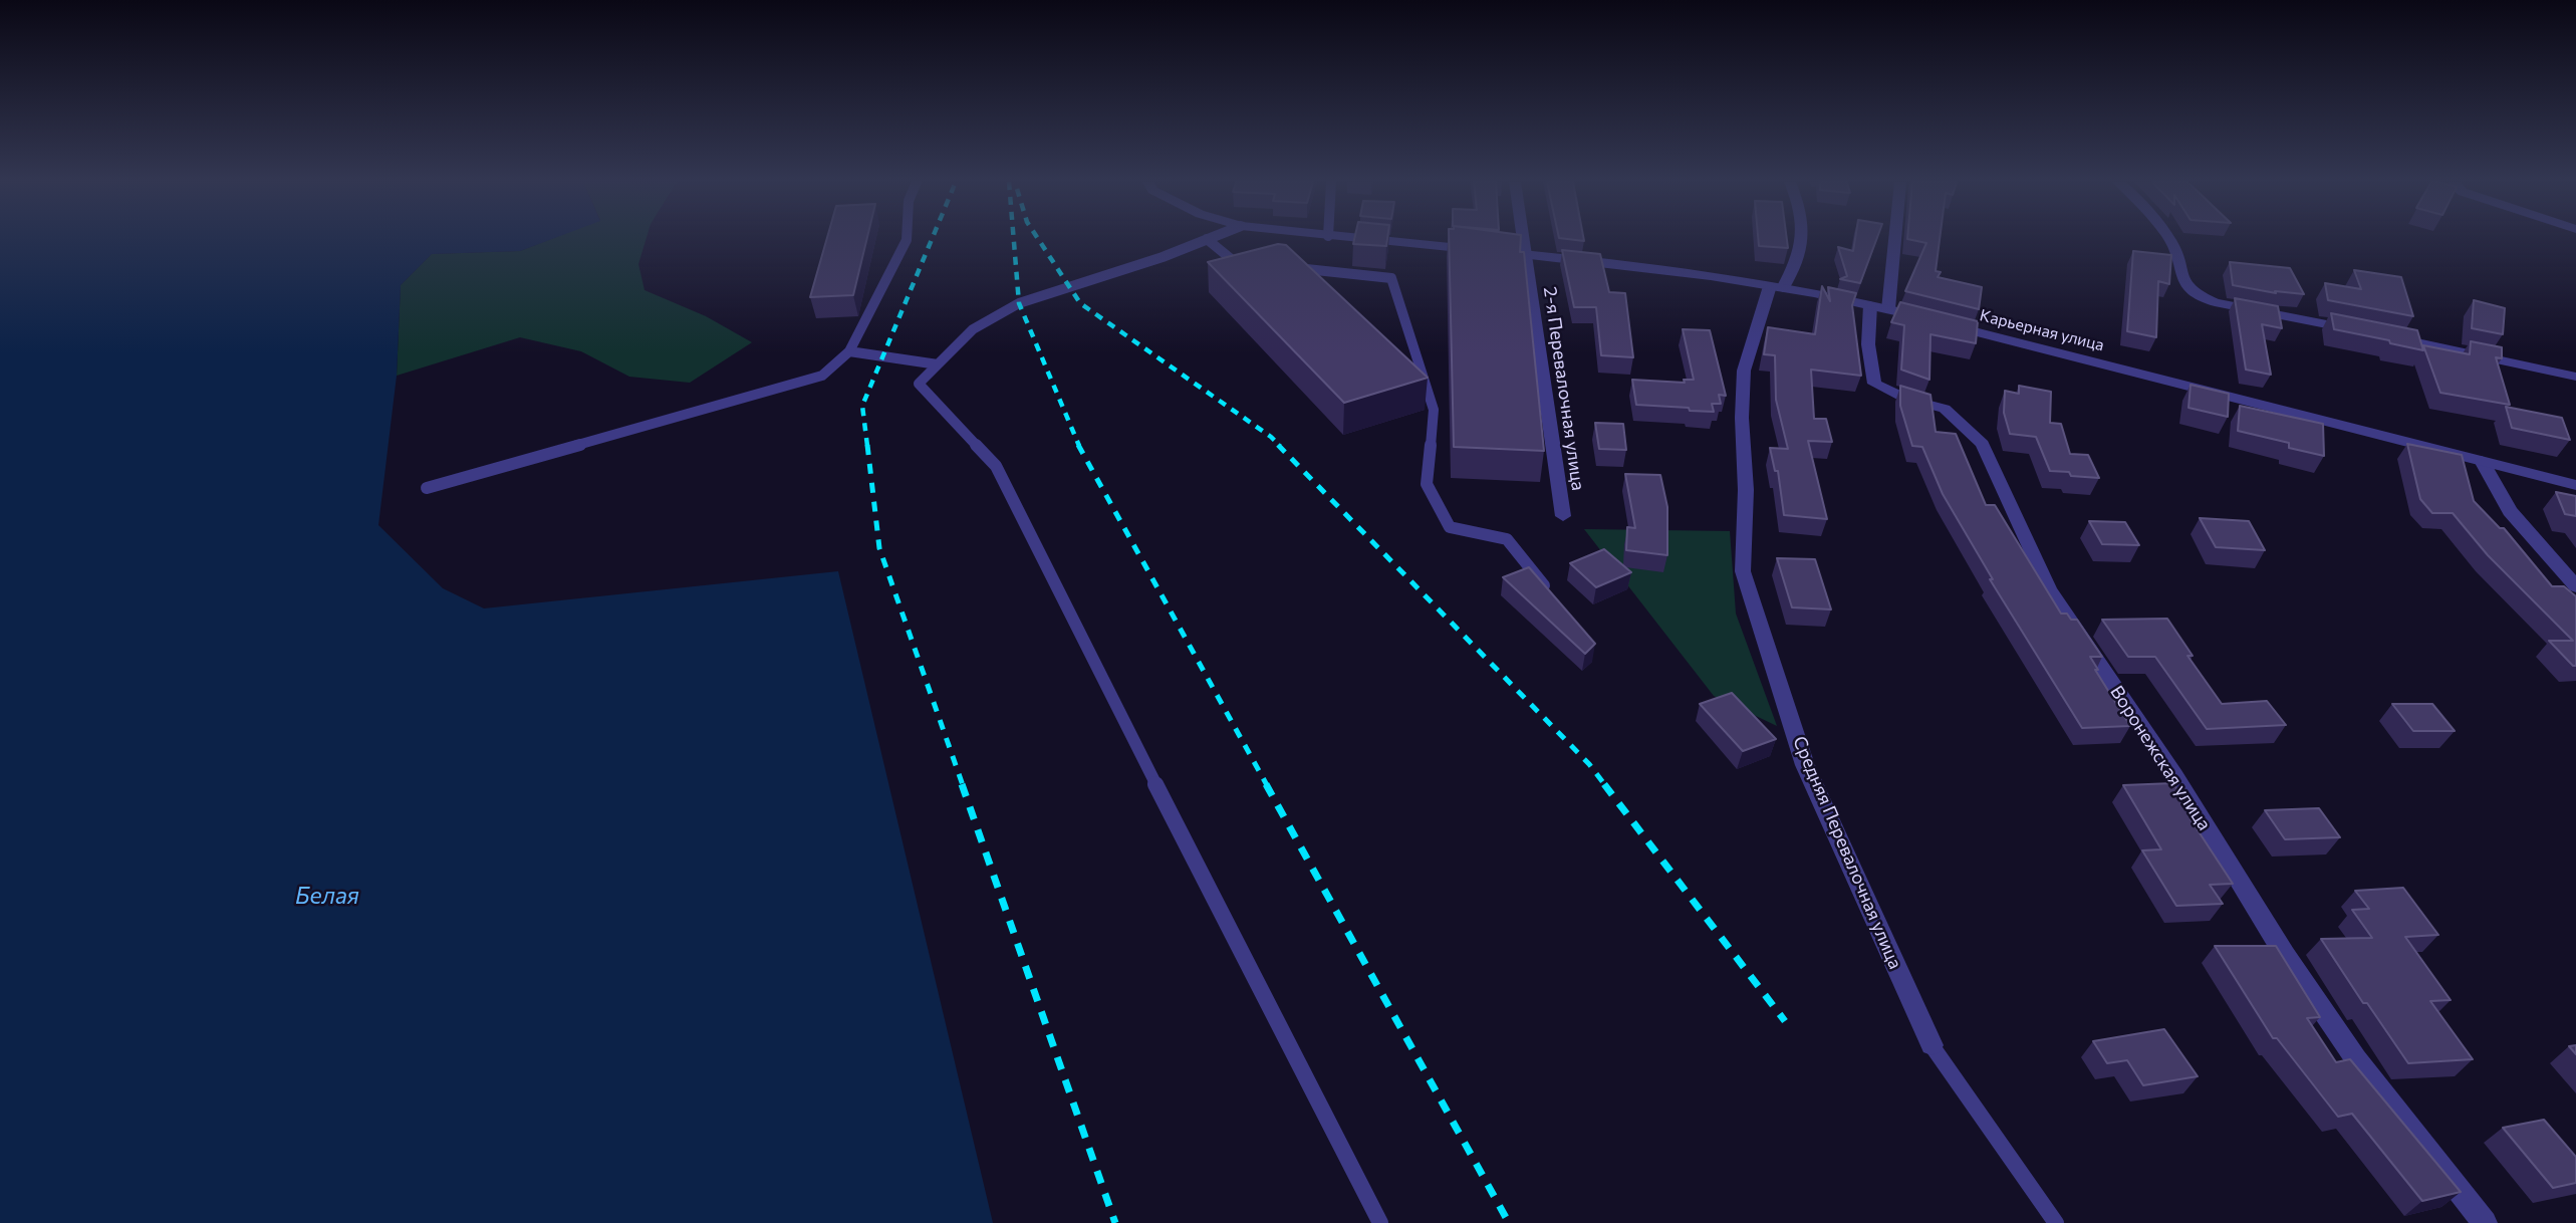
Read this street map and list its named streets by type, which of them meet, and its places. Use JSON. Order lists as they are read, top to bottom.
{
  "streets": {
    "street": [
      "Карьерная улица",
      "2-я Перевалочная улица",
      "Воронежская улица",
      "Средняя Перевалочная улица"
    ]
  },
  "crossings": [
    ["Карьерная улица", "2-я Перевалочная улица"],
    ["Карьерная улица", "Воронежская улица"],
    ["Карьерная улица", "Средняя Перевалочная улица"]
  ],
  "water": ["Белая"]
}
